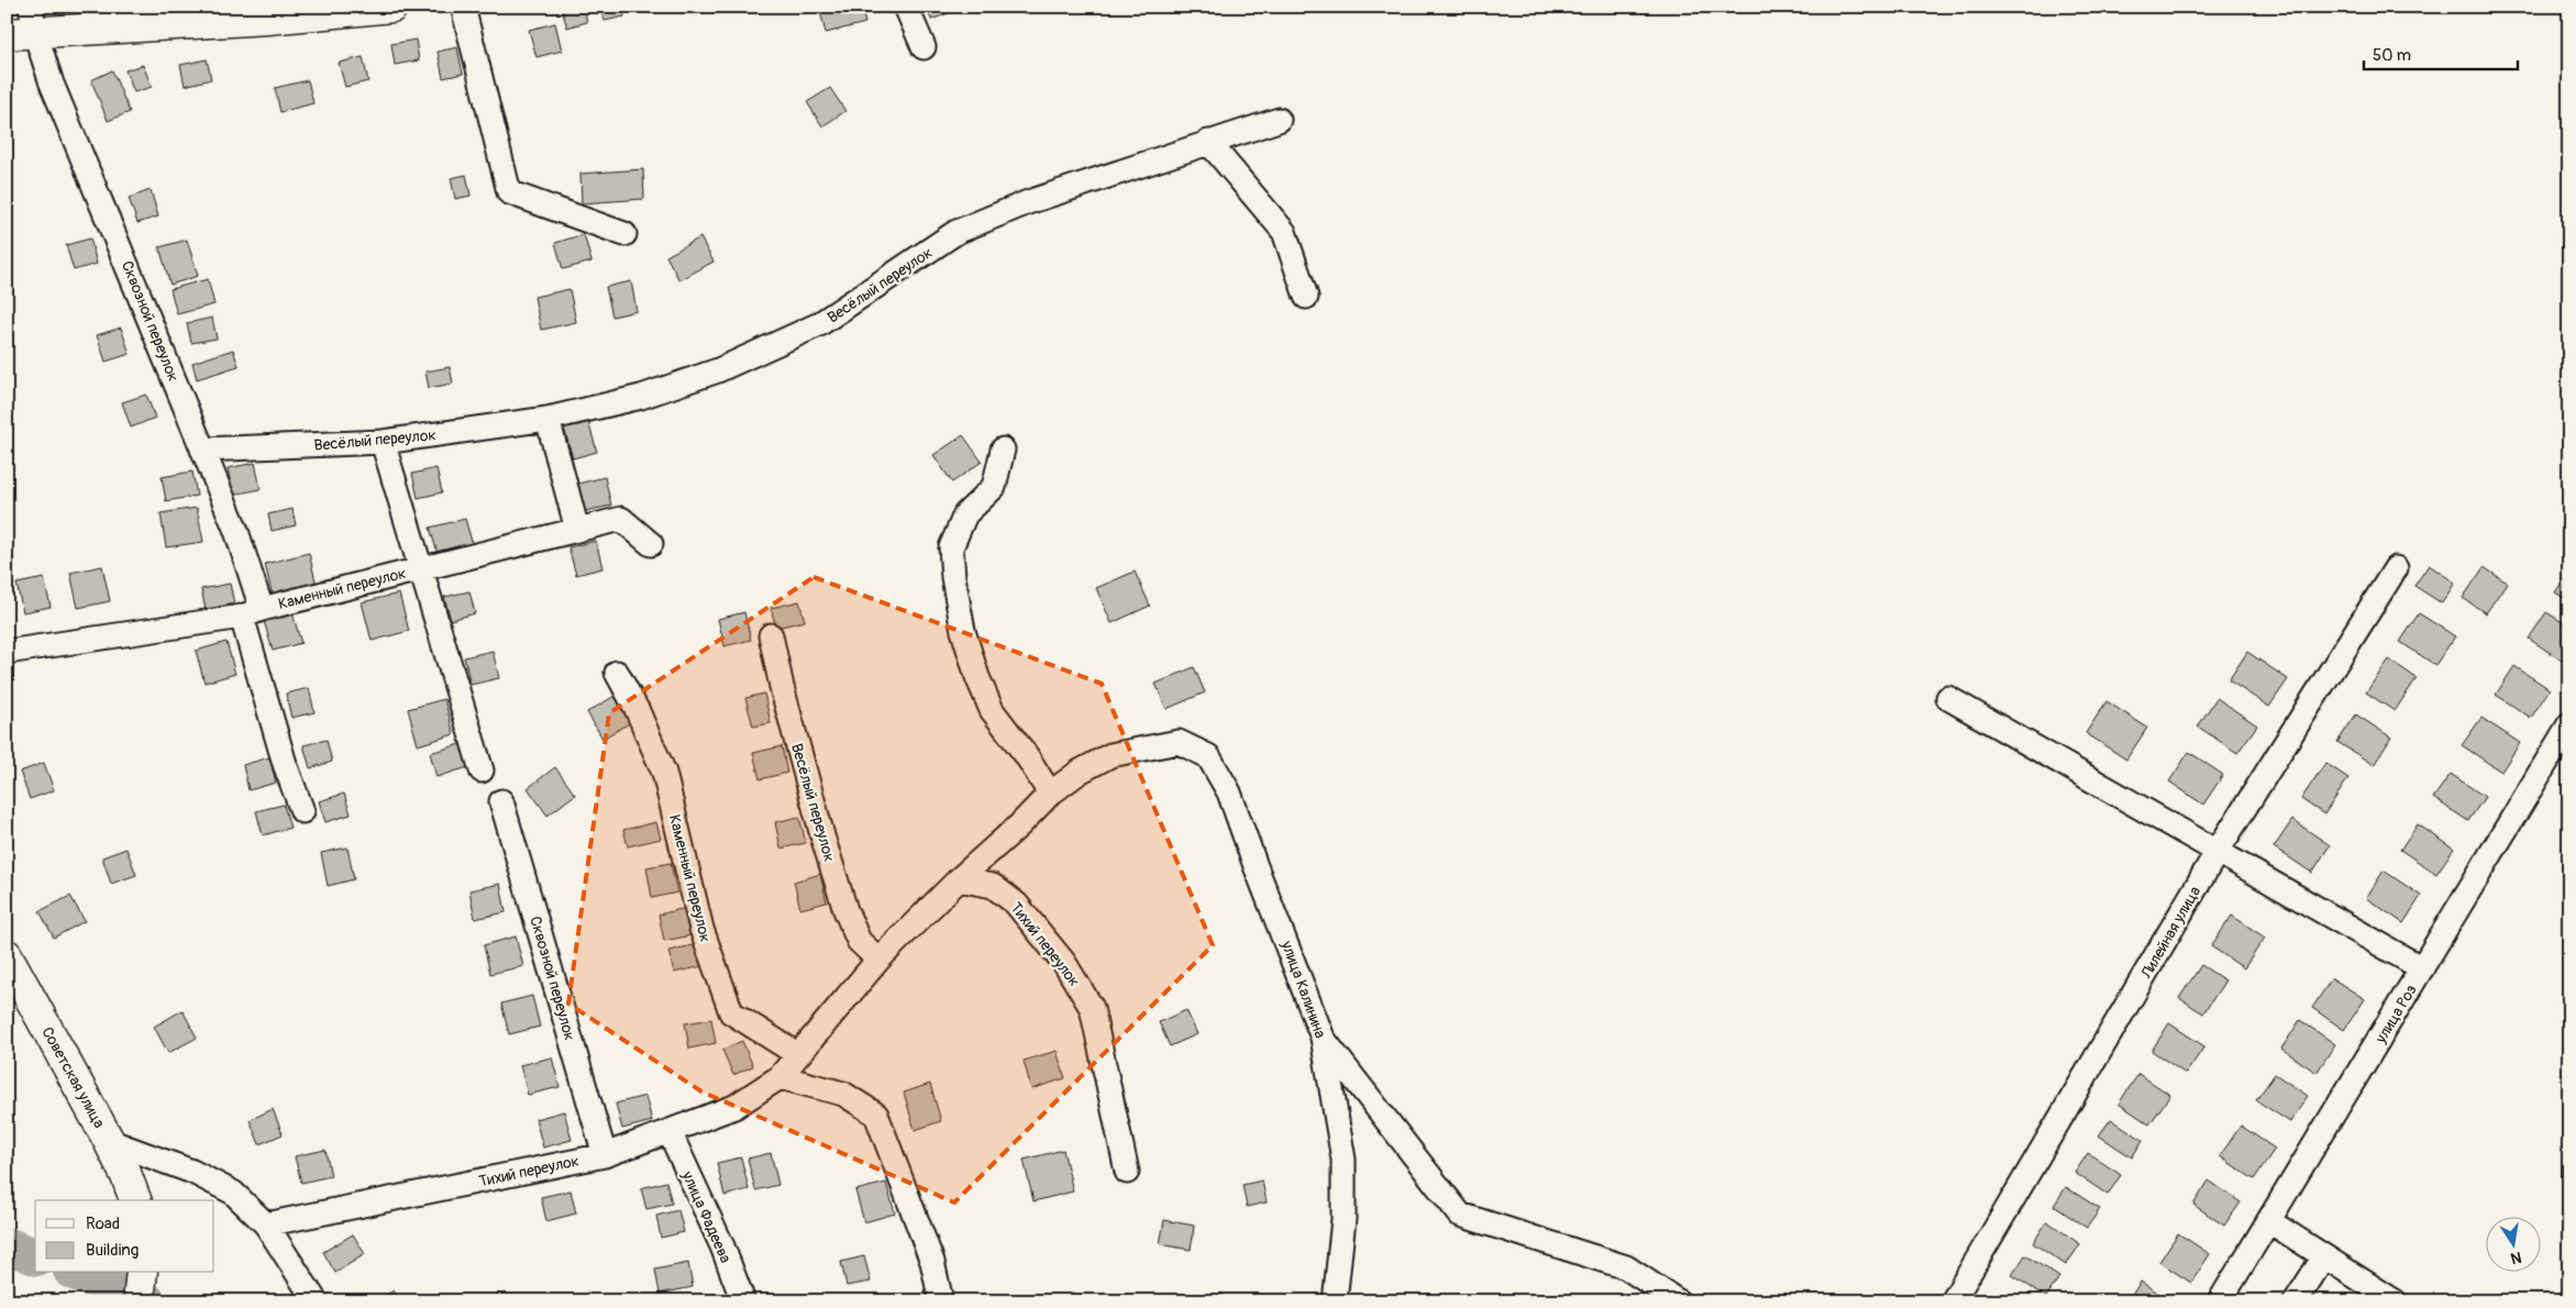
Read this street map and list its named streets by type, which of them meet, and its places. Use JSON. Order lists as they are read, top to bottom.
{
  "streets": {
    "main road": ["Советская улица"],
    "street": [
      "Весёлый переулок",
      "Сквозной переулок",
      "Каменный переулок",
      "Лилейная улица",
      "Тихий переулок",
      "улица Калинина",
      "улица Роз",
      "улица Фадеева"
    ]
  },
  "crossings": [
    ["Весёлый переулок", "Сквозной переулок"],
    ["Весёлый переулок", "Каменный переулок"],
    ["Весёлый переулок", "Тихий переулок"],
    ["Сквозной переулок", "Каменный переулок"],
    ["Сквозной переулок", "Тихий переулок"],
    ["Каменный переулок", "Тихий переулок"],
    ["Тихий переулок", "улица Калинина"],
    ["Тихий переулок", "улица Фадеева"]
  ],
  "legend": ["Road", "Building"],
  "scale_bar": "50 m",
  "north": "bottom"
}
